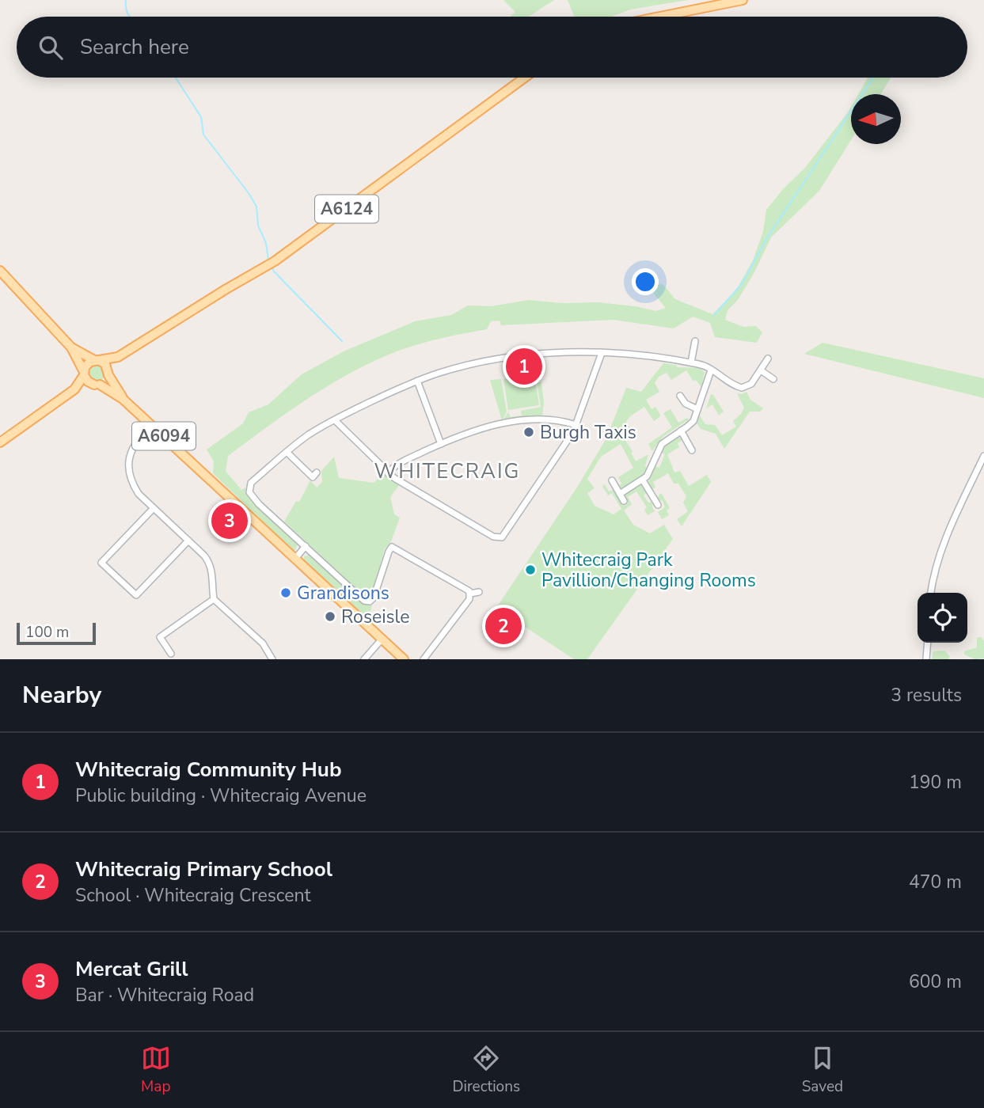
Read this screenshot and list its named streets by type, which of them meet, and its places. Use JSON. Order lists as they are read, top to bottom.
{
  "streets": {
    "main road": ["A6124", "A6094"]
  },
  "crossings": [
    ["A6124", "A6094"]
  ],
  "districts": ["WHITECRAIG"],
  "places": [
    "Burgh Taxis",
    "Whitecraig Park Pavillion/Changing Rooms",
    "Grandisons",
    "Roseisle"
  ],
  "scale_bar": "100 m",
  "north": "left",
  "page": {
    "search": "Search here",
    "pins": ["1", "3", "2"],
    "scale": "100 m",
    "heading": ["Nearby", "3 results"],
    "list": [
      {
        "mark": "1",
        "name": "Whitecraig Community Hub",
        "note": "Public building · Whitecraig Avenue",
        "value": "190 m"
      },
      {
        "mark": "2",
        "name": "Whitecraig Primary School",
        "note": "School · Whitecraig Crescent",
        "value": "470 m"
      },
      {
        "mark": "3",
        "name": "Mercat Grill",
        "note": "Bar · Whitecraig Road",
        "value": "600 m"
      }
    ],
    "nav": ["Map", "Directions", "Saved"]
  }
}
